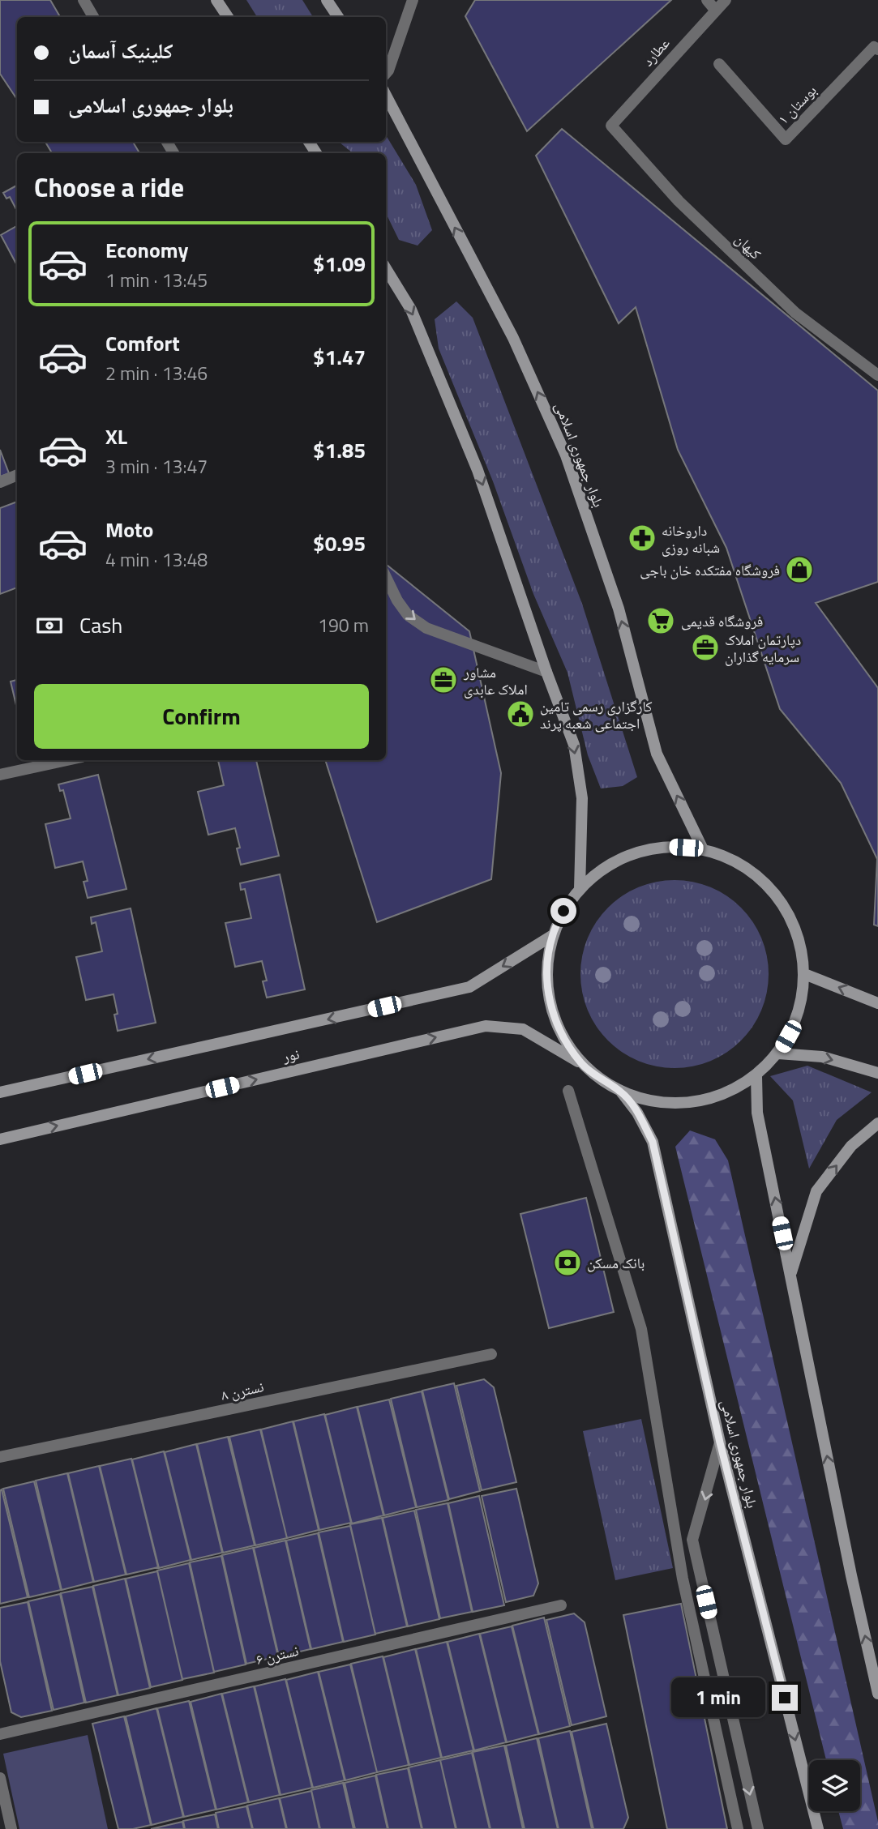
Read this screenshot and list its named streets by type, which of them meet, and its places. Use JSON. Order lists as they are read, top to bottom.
{
  "streets": {
    "main road": ["بلوار جمهوری اسلامی", "نور"],
    "street": [
      "عطارد",
      "بوستان ۱",
      "کیهان",
      "نسترن ۸",
      "نسترن ۶"
    ]
  },
  "crossings": [
    ["عطارد", "کیهان"]
  ],
  "places": {
    "pharmacy": ["داروخانه شبانه روزی"],
    "shop": ["فروشگاه مفتکده خان باجی"],
    "supermarket": ["فروشگاه قدیمی"],
    "office": ["دپارتمان املاک سرمایه گذاران", "مشاور املاک عابدی"],
    "public building": ["کارگزاری رسمی تامین اجتماعی شعبه پرند"],
    "bank": ["بانک مسکن"]
  },
  "page": {
    "banner": ["کلینیک آسمان", "بلوار جمهوری اسلامی"],
    "heading": "Choose a ride",
    "list": [
      {
        "name": "Economy",
        "note": "1 min · 13:45",
        "value": "$1.09"
      },
      {
        "name": "Comfort",
        "note": "2 min · 13:46",
        "value": "$1.47"
      },
      {
        "name": "XL",
        "note": "3 min · 13:47",
        "value": "$1.85"
      },
      {
        "name": "Moto",
        "note": "4 min · 13:48",
        "value": "$0.95"
      }
    ],
    "pay": ["Cash", "190 m"],
    "buttons": "Confirm",
    "bubble": "1 min"
  }
}
